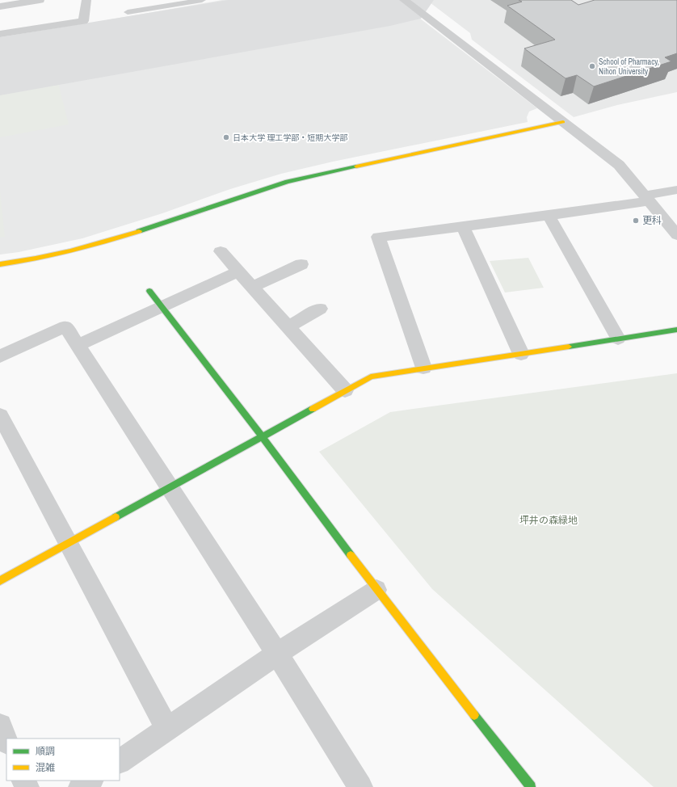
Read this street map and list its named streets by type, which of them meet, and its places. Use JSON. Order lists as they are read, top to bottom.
{
  "parks": ["坪井の森緑地"],
  "places": ["School of Pharmacy, Nihon University", "日本大学 理工学部・短期大学部", "更科"],
  "legend": ["順調", "混雑"]
}
